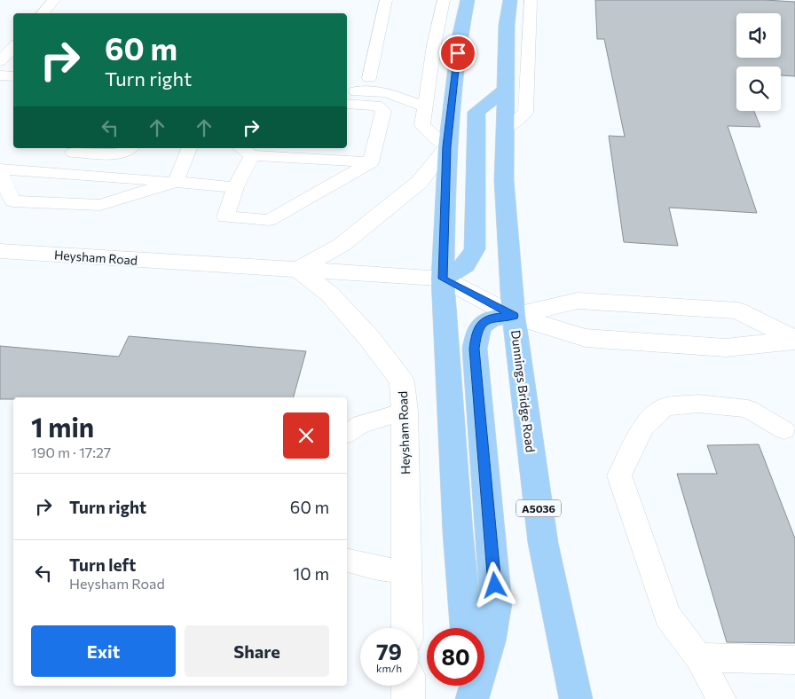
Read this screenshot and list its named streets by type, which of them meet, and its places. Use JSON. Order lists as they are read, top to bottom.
{
  "streets": {
    "highway": ["Dunnings Bridge Road", "A5036"],
    "street": ["Heysham Road"]
  },
  "crossings": [
    ["Heysham Road", "Dunnings Bridge Road"]
  ],
  "page": {
    "turn": ["60 m", "Turn right"],
    "heading": ["1 min", "190 m · 17:27"],
    "list": [
      {
        "name": "Turn right",
        "value": "60 m"
      },
      {
        "name": "Turn left",
        "note": "Heysham Road",
        "value": "10 m"
      }
    ],
    "buttons": ["Exit", "Share"],
    "speed": "79 km/h",
    "limit": "80"
  }
}
